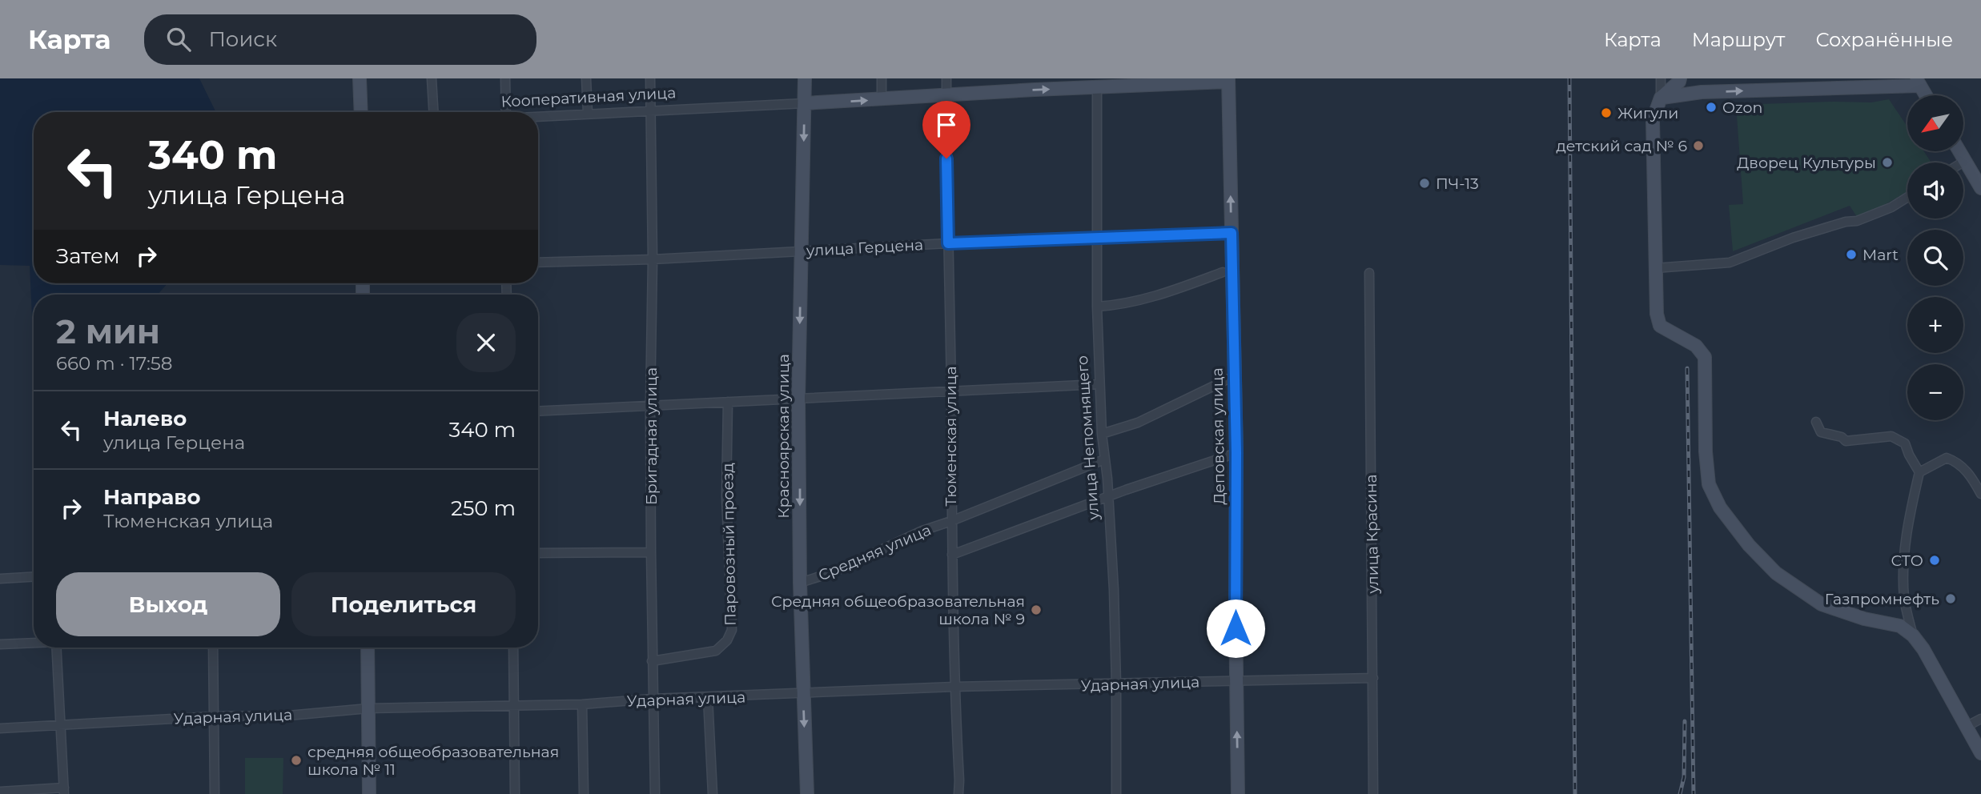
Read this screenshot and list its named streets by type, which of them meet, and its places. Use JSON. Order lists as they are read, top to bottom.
{
  "streets": {
    "street": [
      "Кооперативная улица",
      "улица Герцена",
      "Бригадная улица",
      "Красноярская улица",
      "Тюменская улица",
      "Деповская улица",
      "улица Непомнящего",
      "улица Красина",
      "Паровозный проезд",
      "Средняя улица",
      "Ударная улица"
    ]
  },
  "crossings": [
    ["Кооперативная улица", "Бригадная улица"],
    ["Кооперативная улица", "Красноярская улица"],
    ["Кооперативная улица", "Тюменская улица"],
    ["Кооперативная улица", "Деповская улица"],
    ["Кооперативная улица", "улица Непомнящего"],
    ["улица Герцена", "Бригадная улица"],
    ["улица Герцена", "Красноярская улица"],
    ["улица Герцена", "Тюменская улица"],
    ["улица Герцена", "Деповская улица"],
    ["улица Герцена", "улица Непомнящего"],
    ["Бригадная улица", "Паровозный проезд"],
    ["Бригадная улица", "Ударная улица"],
    ["Красноярская улица", "Средняя улица"],
    ["Красноярская улица", "Ударная улица"],
    ["Тюменская улица", "Средняя улица"],
    ["Тюменская улица", "Ударная улица"],
    ["Деповская улица", "Ударная улица"],
    ["улица Непомнящего", "Средняя улица"],
    ["улица Непомнящего", "Ударная улица"],
    ["улица Красина", "Ударная улица"]
  ],
  "one_way": ["Красноярская улица", "Деповская улица"],
  "places": [
    "Ozon",
    "Жигули",
    "детский сад № 6",
    "Дворец Культуры",
    "ПЧ-13",
    "Mart",
    "СТО",
    "Газпромнефть",
    "Средняя общеобразовательная школа № 9",
    "средняя общеобразовательная школа № 11"
  ],
  "north": "bottom left",
  "page": {
    "header": "Карта",
    "search": "Поиск",
    "nav": ["Карта", "Маршрут", "Сохранённые"],
    "map_buttons": ["+", "−"],
    "turn": ["340 m", "улица Герцена"],
    "then": "Затем",
    "heading": ["2 мин", "660 m · 17:58"],
    "list": [
      {
        "name": "Налево",
        "note": "улица Герцена",
        "value": "340 m"
      },
      {
        "name": "Направо",
        "note": "Тюменская улица",
        "value": "250 m"
      }
    ],
    "buttons": ["Выход", "Поделиться"]
  }
}
